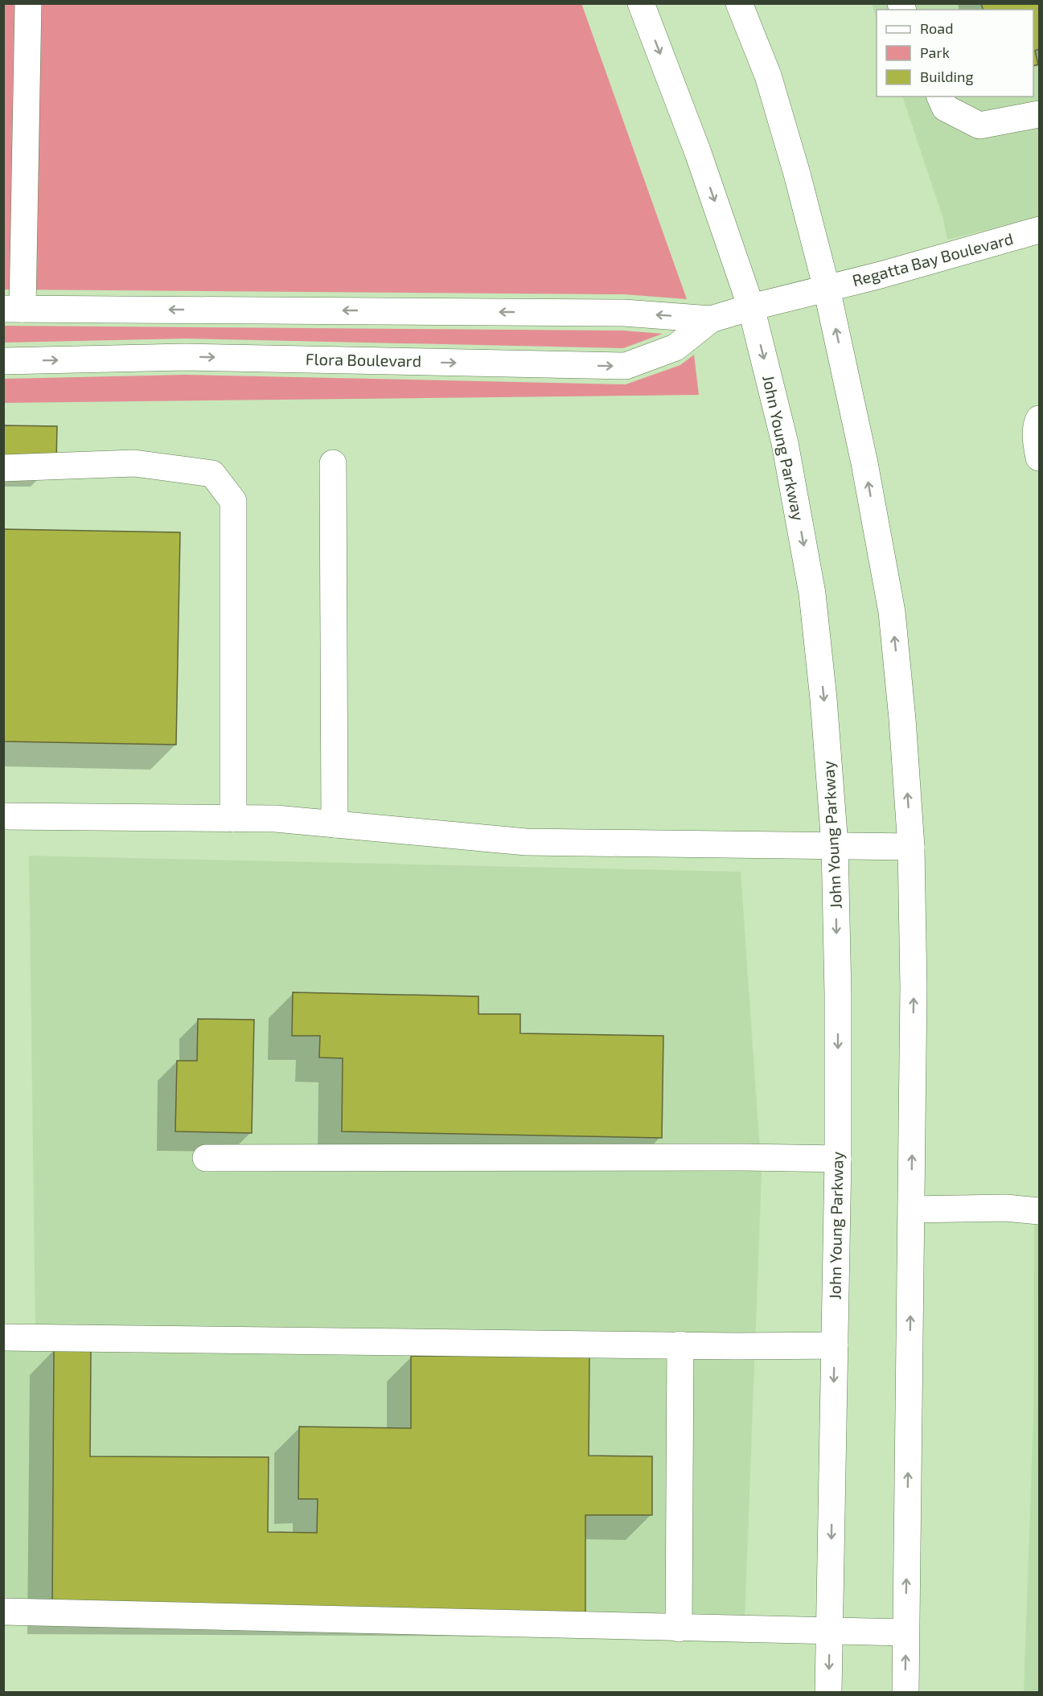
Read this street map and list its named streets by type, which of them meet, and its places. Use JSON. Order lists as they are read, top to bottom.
{
  "streets": {
    "main road": ["Regatta Bay Boulevard", "Flora Boulevard", "John Young Parkway"]
  },
  "crossings": [
    ["Regatta Bay Boulevard", "Flora Boulevard"],
    ["Flora Boulevard", "John Young Parkway"]
  ],
  "legend": ["Road", "Park", "Building"]
}
